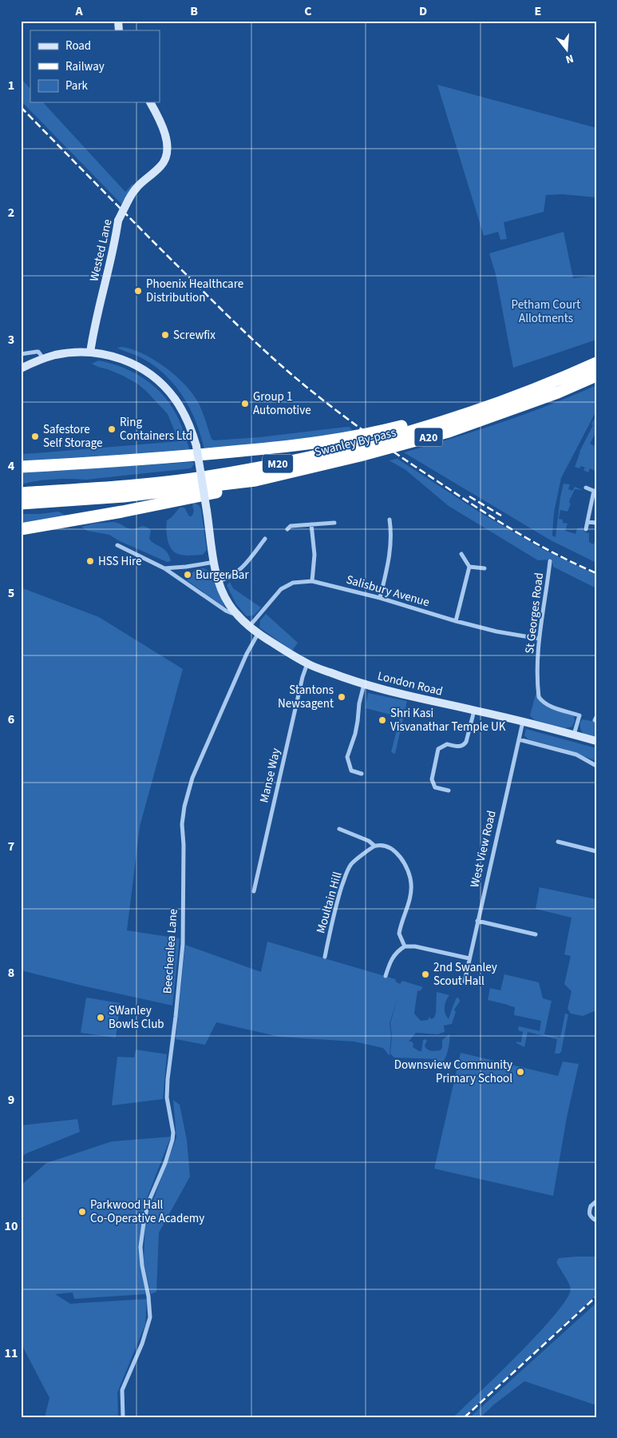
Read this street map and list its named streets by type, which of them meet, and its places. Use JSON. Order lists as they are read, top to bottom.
{
  "streets": {
    "highway": ["A20", "Swanley By-pass", "M20"],
    "main road": ["Wested Lane", "London Road"],
    "street": [
      "Salisbury Avenue",
      "St Georges Road",
      "Manse Way",
      "West View Road",
      "Moultain Hill",
      "Beechenlea Lane"
    ]
  },
  "crossings": [
    ["Wested Lane", "London Road"],
    ["A20", "Swanley By-pass"],
    ["A20", "M20"],
    ["Swanley By-pass", "M20"],
    ["Salisbury Avenue", "St Georges Road"],
    ["Salisbury Avenue", "London Road"],
    ["St Georges Road", "London Road"],
    ["London Road", "Manse Way"],
    ["London Road", "West View Road"],
    ["London Road", "Beechenlea Lane"]
  ],
  "parks": ["Petham Court Allotments"],
  "places": [
    "Phoenix Healthcare Distribution",
    "Screwfix",
    "Group 1 Automotive",
    "Ring Containers Ltd",
    "Safestore Self Storage",
    "HSS Hire",
    "Burger Bar",
    "Stantons Newsagent",
    "Shri Kasi Visvanathar Temple UK",
    "2nd Swanley Scout Hall",
    "SWanley Bowls Club",
    "Downsview Community Primary School",
    "Parkwood Hall Co-Operative Academy"
  ],
  "legend": ["Road", "Railway", "Park"],
  "north": "bottom",
  "grid": {
    "columns": [
      "A",
      "B",
      "C",
      "D",
      "E"
    ],
    "rows": [
      "1",
      "2",
      "3",
      "4",
      "5",
      "6",
      "7",
      "8",
      "9",
      "10",
      "11"
    ]
  }
}
